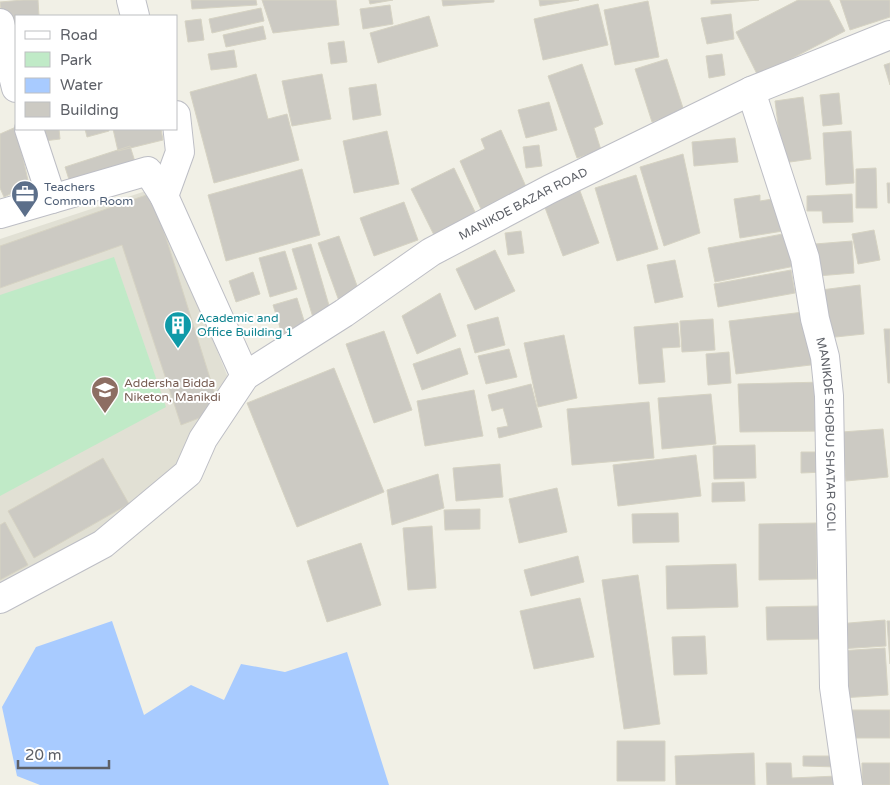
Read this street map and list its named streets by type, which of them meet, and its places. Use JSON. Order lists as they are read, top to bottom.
{
  "streets": {
    "street": ["MANIKDE BAZAR ROAD", "MANIKDE SHOBUJ SHATAR GOLI"]
  },
  "crossings": [
    ["MANIKDE BAZAR ROAD", "MANIKDE SHOBUJ SHATAR GOLI"]
  ],
  "places": {
    "office": ["Teachers Common Room"],
    "building": ["Academic and Office Building 1"],
    "school or university": ["Addersha Bidda Niketon, Manikdi"]
  },
  "legend": [
    "Road",
    "Park",
    "Water",
    "Building"
  ],
  "scale_bar": "20 m"
}
